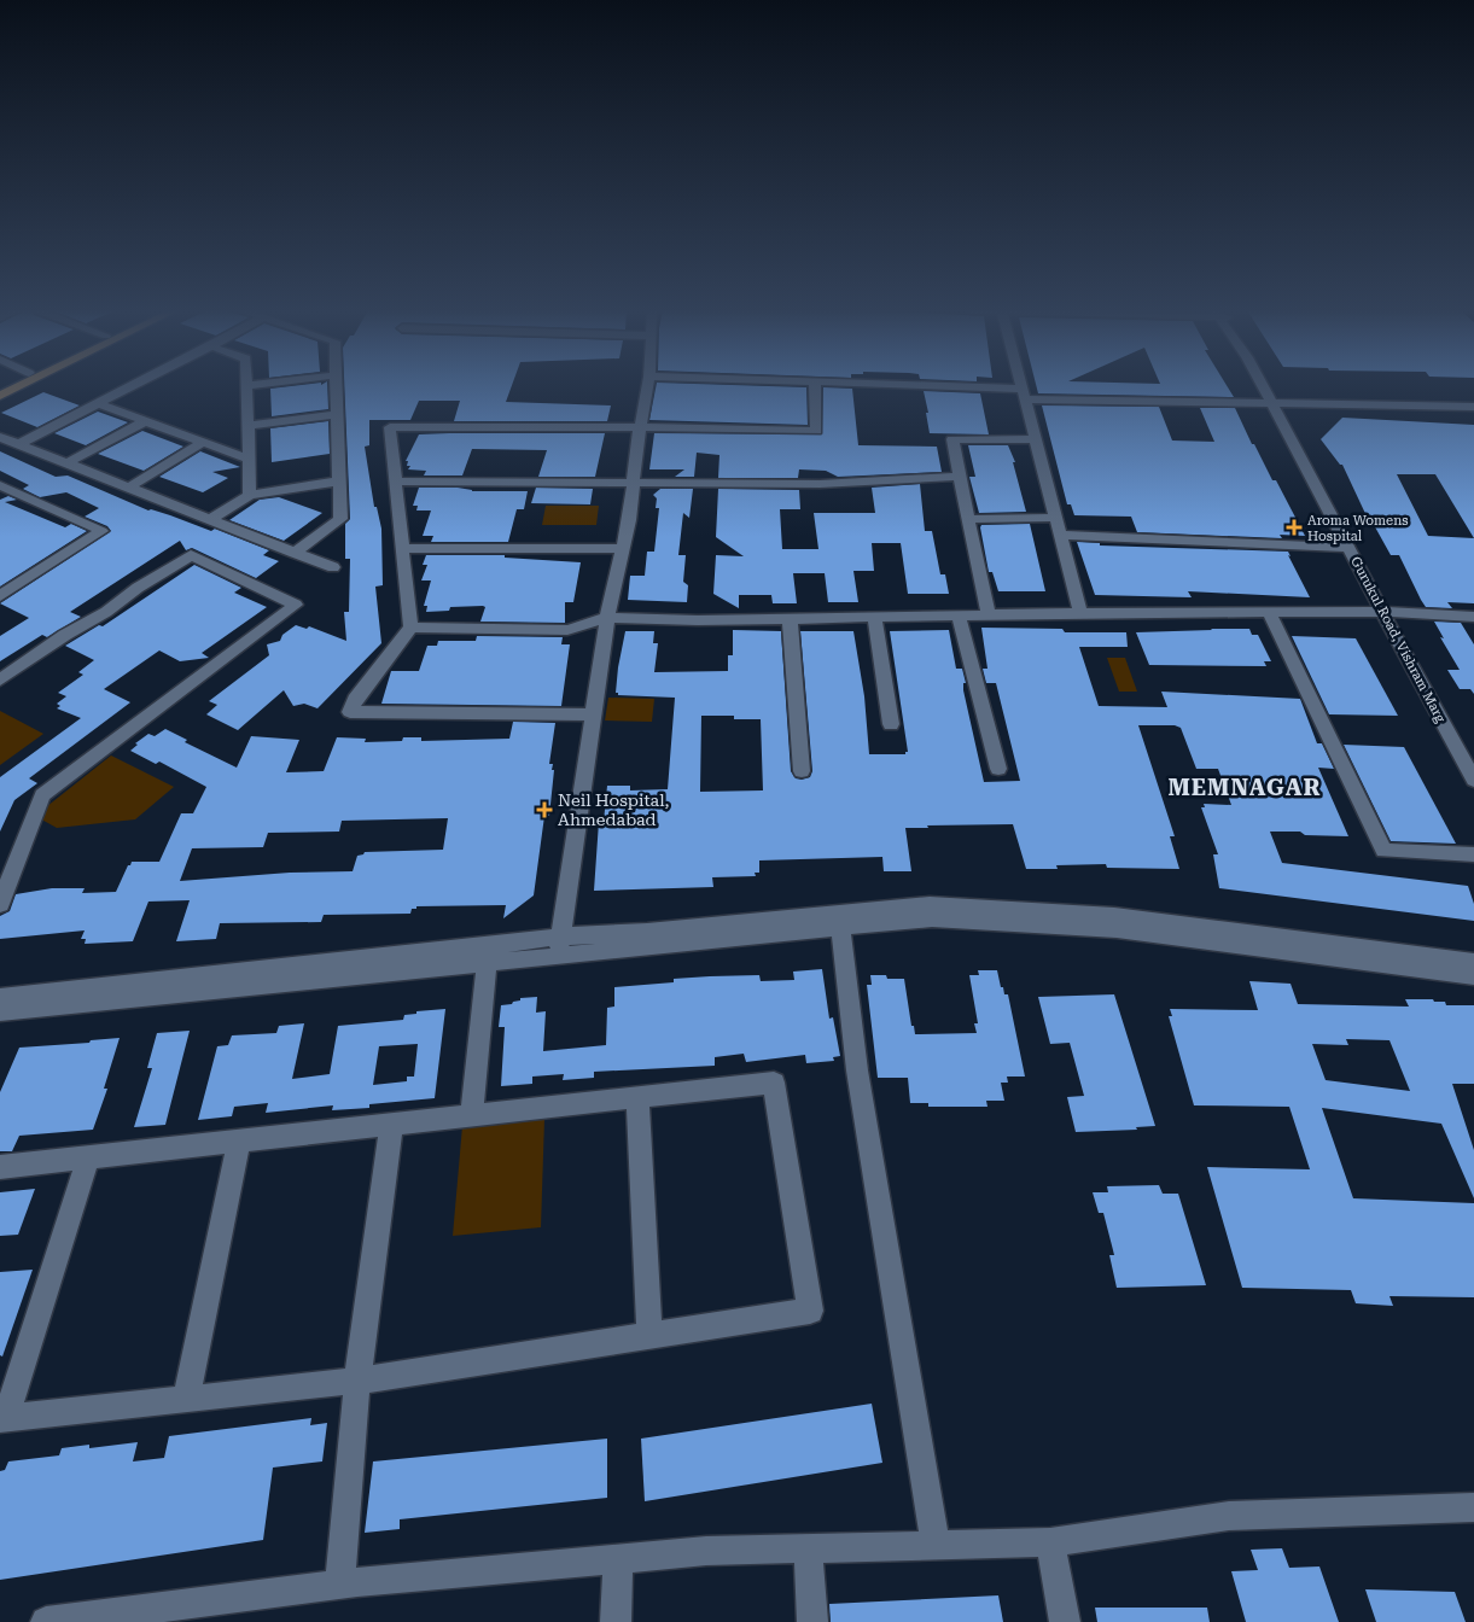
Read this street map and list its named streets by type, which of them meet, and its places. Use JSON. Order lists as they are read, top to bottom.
{
  "streets": {
    "street": ["Gurukul Road, Vishram Marg"]
  },
  "districts": ["MEMNAGAR"],
  "places": {
    "health": ["Aroma Womens Hospital", "Neil Hospital, Ahmedabad"]
  }
}
